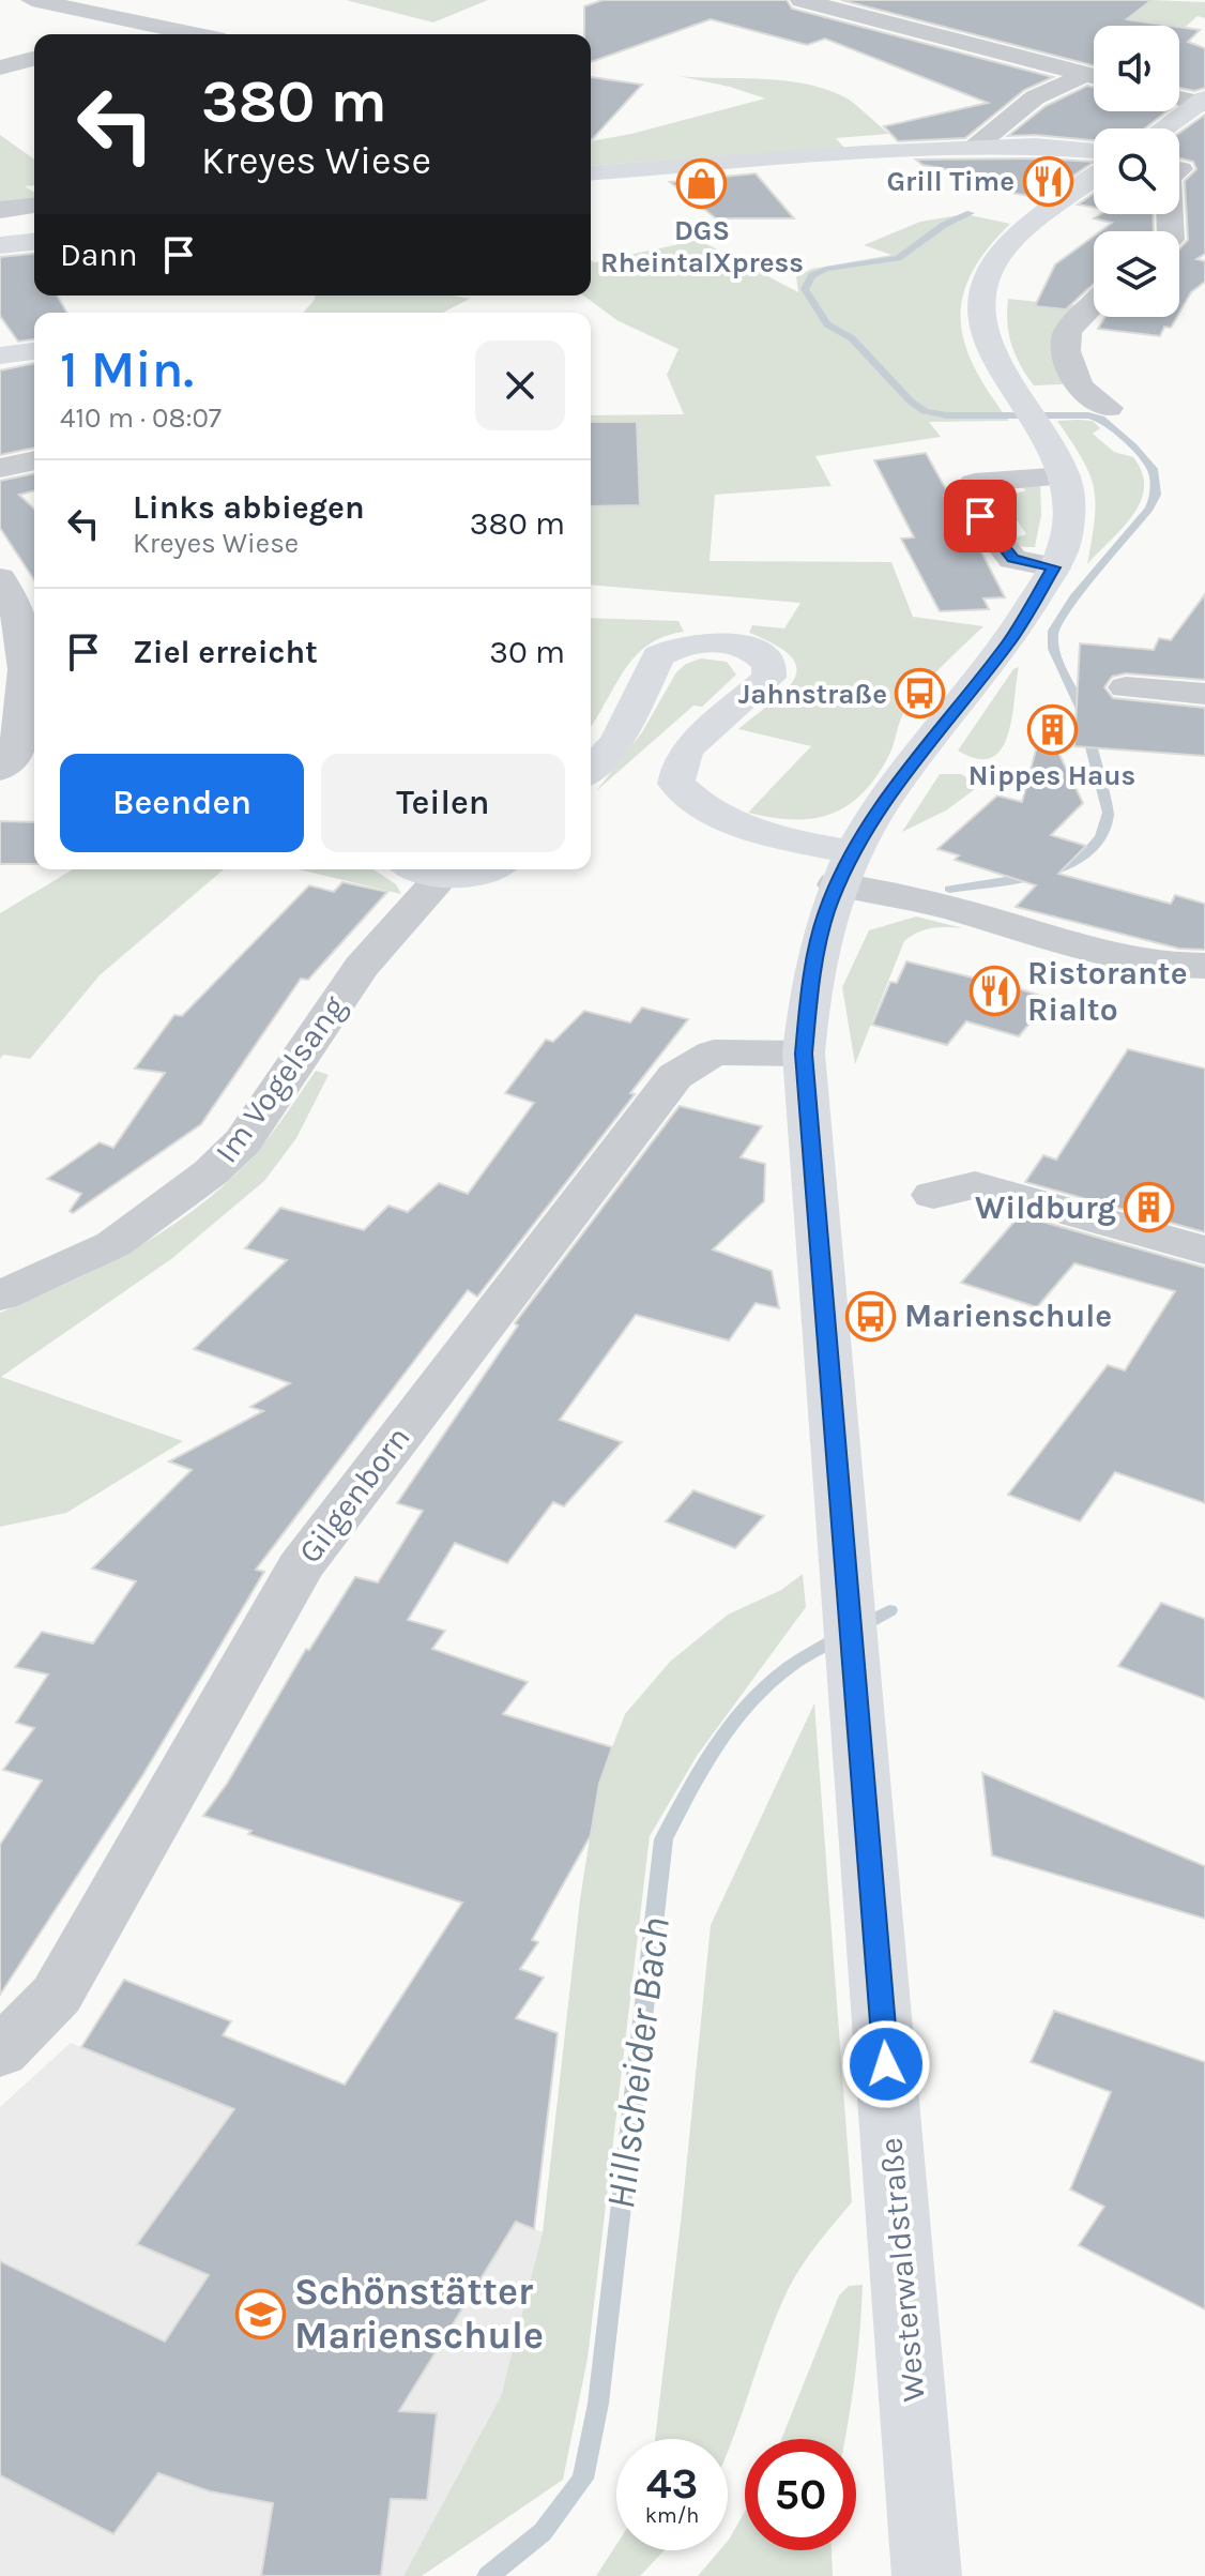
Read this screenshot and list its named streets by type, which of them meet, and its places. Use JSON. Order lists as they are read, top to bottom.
{
  "streets": {
    "main road": ["Westerwaldstraße"],
    "street": ["Im Vogelsang", "Gilgenborn"]
  },
  "crossings": [
    ["Gilgenborn", "Westerwaldstraße"]
  ],
  "water": ["Hillscheider Bach"],
  "places": {
    "restaurant": ["Grill Time", "Ristorante Rialto"],
    "shop": ["DGS RheintalXpress"],
    "bus stop": ["Jahnstraße", "Marienschule"],
    "building": ["Nippes Haus", "Wildburg"],
    "school or university": ["Schönstätter Marienschule"]
  },
  "page": {
    "turn": ["380 m", "Kreyes Wiese"],
    "then": "Dann",
    "heading": ["1 Min.", "410 m · 08:07"],
    "list": [
      {
        "name": "Links abbiegen",
        "note": "Kreyes Wiese",
        "value": "380 m"
      },
      {
        "name": "Ziel erreicht",
        "value": "30 m"
      }
    ],
    "buttons": ["Beenden", "Teilen"],
    "speed": "43 km/h",
    "limit": "50"
  }
}
